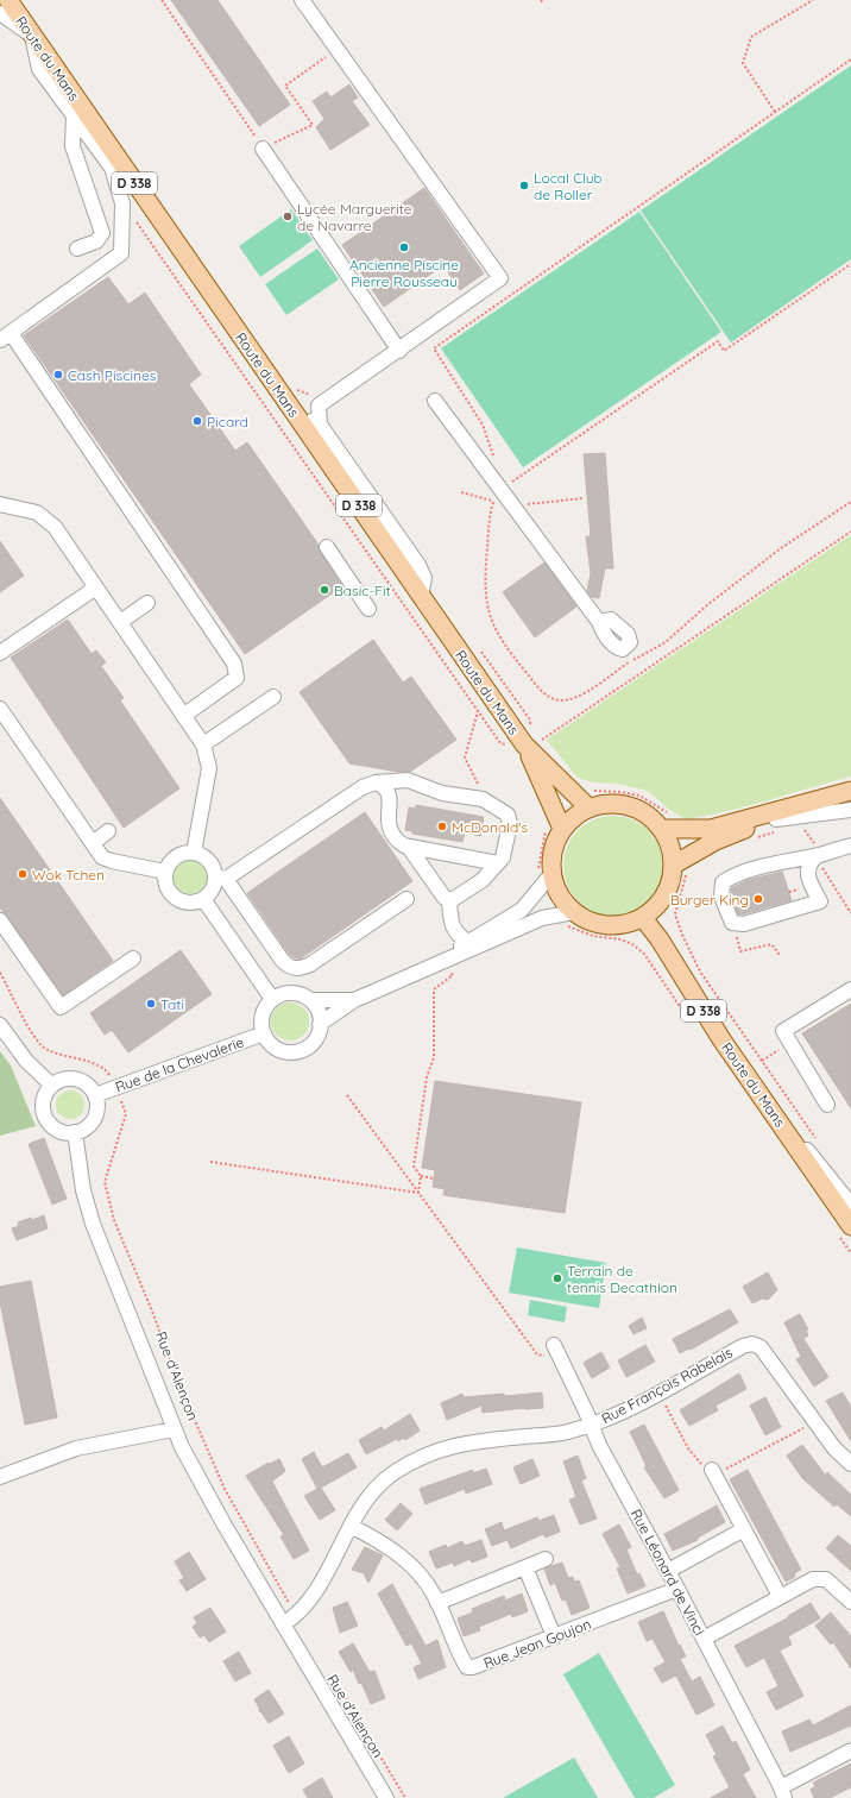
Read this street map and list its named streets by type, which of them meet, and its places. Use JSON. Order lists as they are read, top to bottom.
{
  "streets": {
    "main road": ["Route du Mans", "D 338"],
    "street": [
      "Rue de la Chevalerie",
      "Rue d'Alençon",
      "Rue François Rabelais",
      "Rue Léonard de Vinci",
      "Rue Jean Goujon"
    ]
  },
  "crossings": [
    ["Rue de la Chevalerie", "Rue d'Alençon"],
    ["Rue d'Alençon", "Rue François Rabelais"],
    ["Rue François Rabelais", "Rue Léonard de Vinci"],
    ["Rue François Rabelais", "Rue Jean Goujon"],
    ["Rue Léonard de Vinci", "Rue Jean Goujon"]
  ],
  "places": [
    "Local Club de Roller",
    "Lycée Marguerite de Navarre",
    "Ancienne Piscine Pierre Rousseau",
    "Cash Piscines",
    "Picard",
    "Basic-Fit",
    "McDonald's",
    "Wok Tchen",
    "Burger King",
    "Tati",
    "Terrain de tennis Decathlon"
  ]
}
